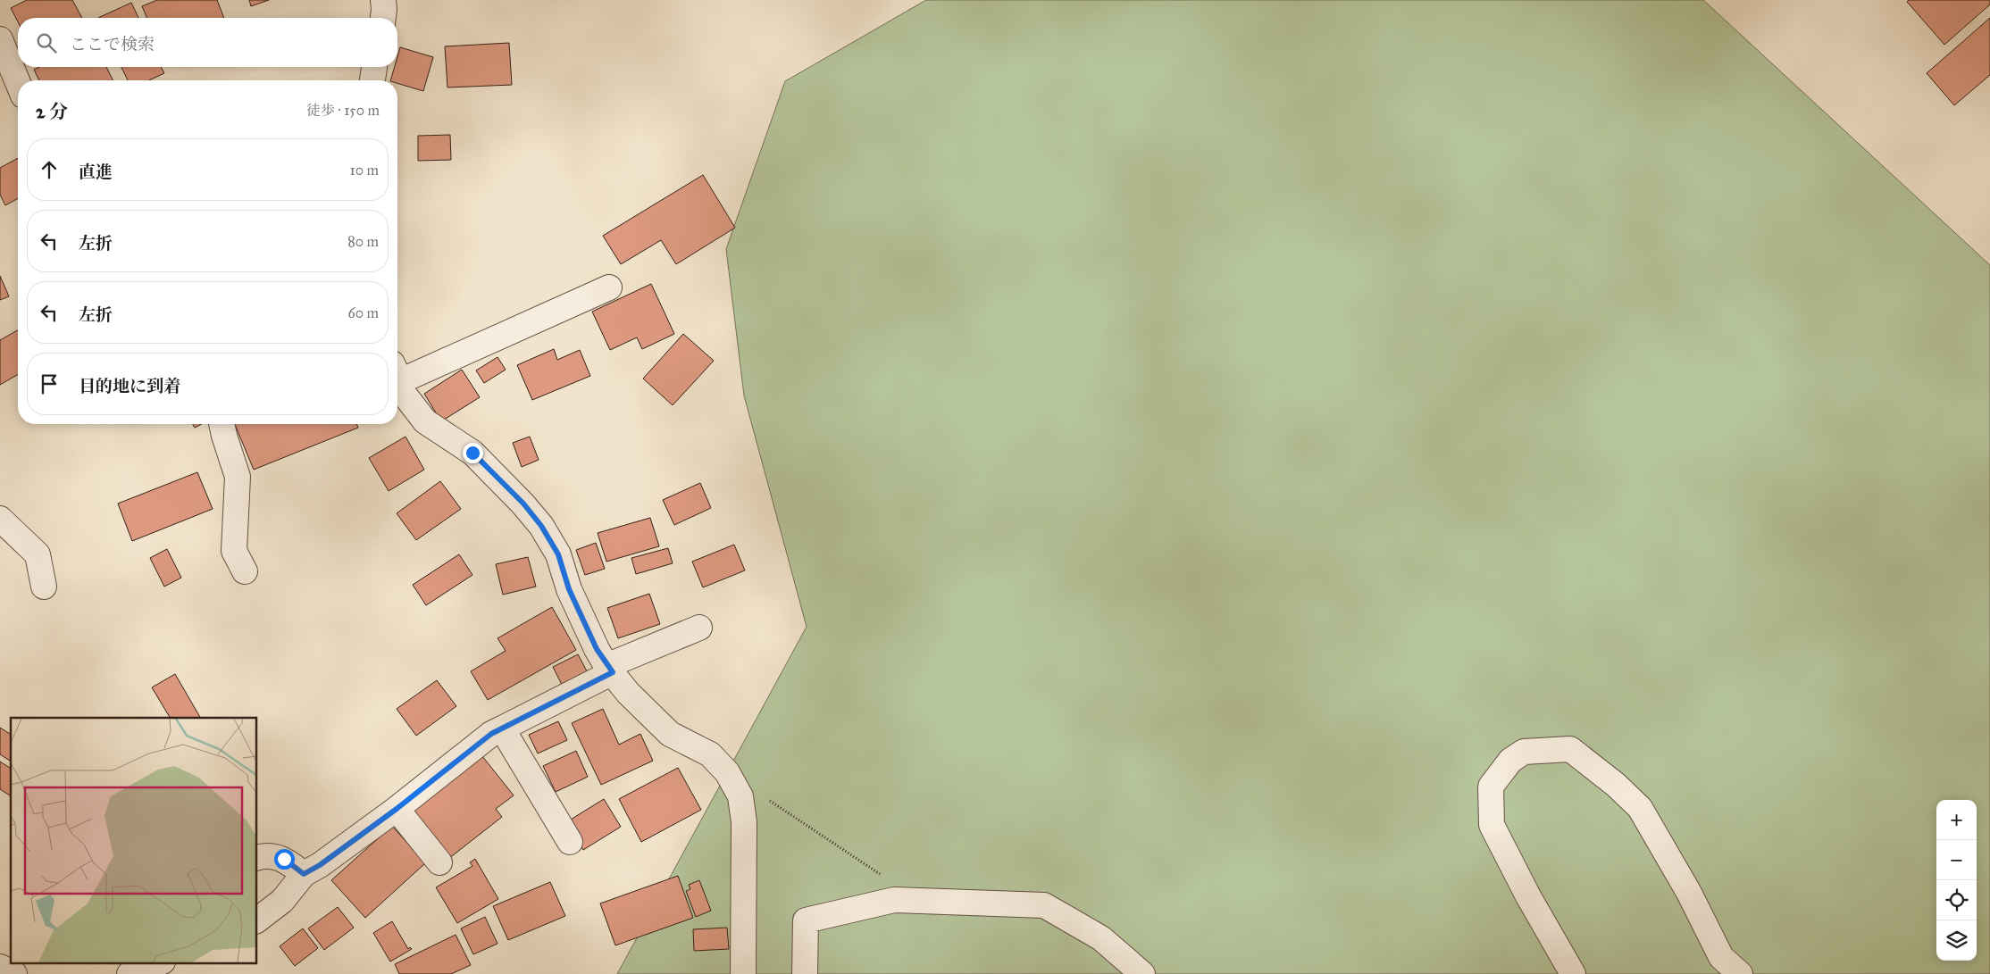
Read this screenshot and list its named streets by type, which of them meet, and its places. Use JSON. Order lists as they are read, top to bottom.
{
  "page": {
    "search": "ここで検索",
    "heading": ["2 分", "徒歩 · 150 m"],
    "list": [
      ["直進", "10 m"],
      ["左折", "80 m"],
      ["左折", "60 m"],
      "目的地に到着"
    ],
    "map_buttons": ["+", "−"]
  }
}
